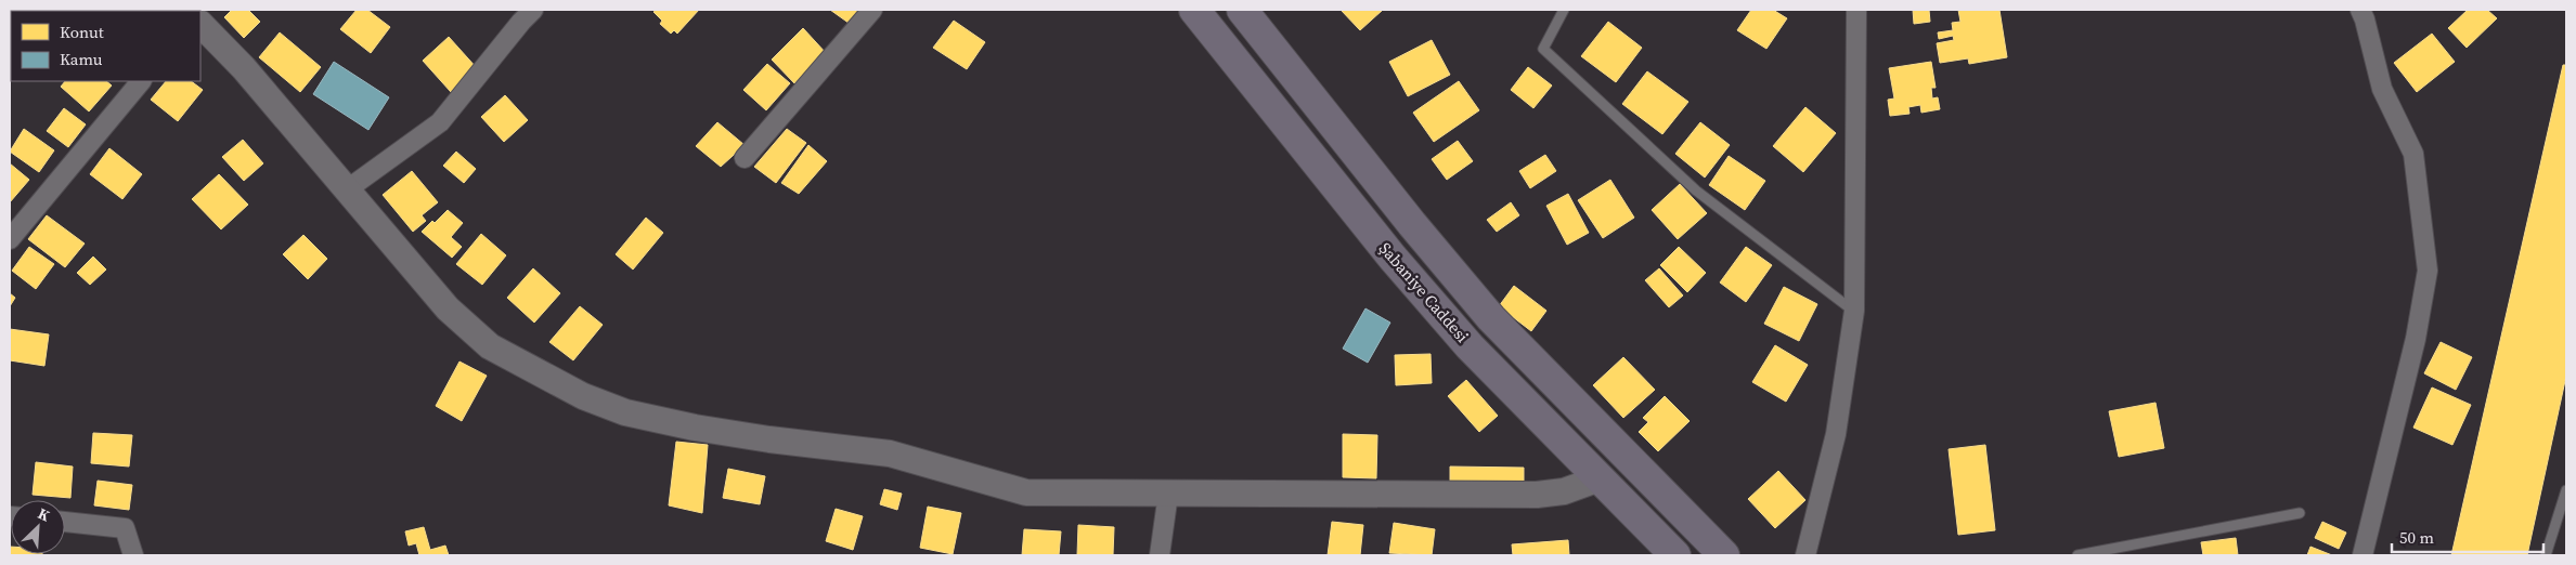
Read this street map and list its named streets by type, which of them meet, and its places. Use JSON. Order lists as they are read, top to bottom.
{
  "streets": {
    "highway": ["Şabaniye Caddesi"]
  },
  "legend": ["Konut", "Kamu"],
  "scale_bar": "50 m",
  "north": "top right"
}
